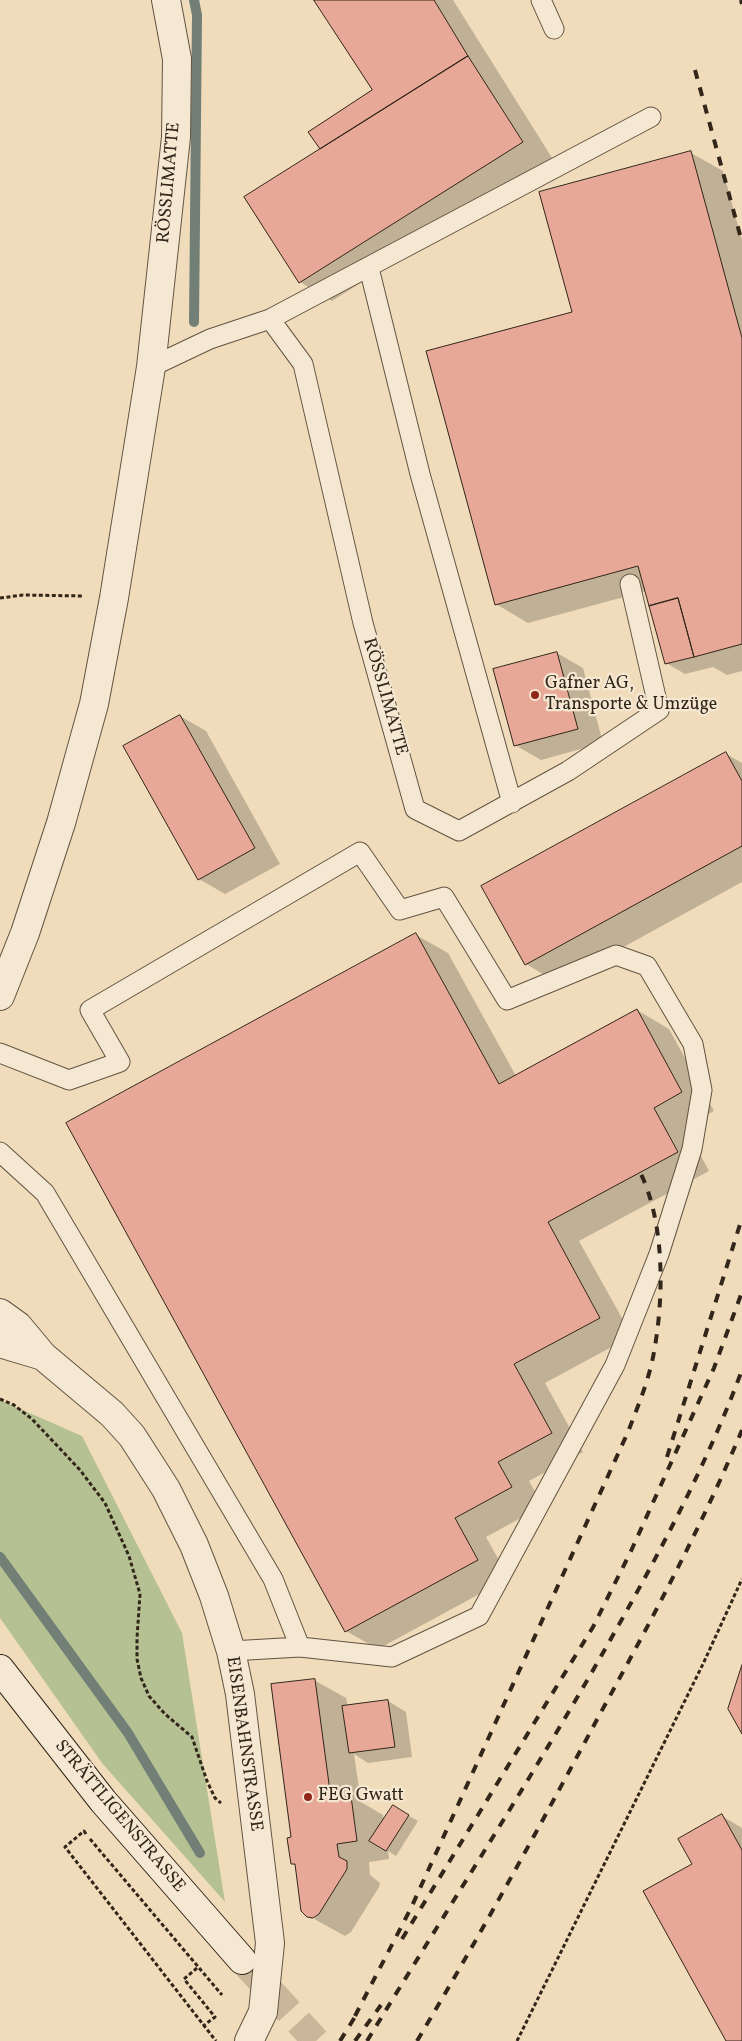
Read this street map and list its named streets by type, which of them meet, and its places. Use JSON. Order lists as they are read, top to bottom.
{
  "streets": {
    "street": ["RÖSSLIMATTE", "EISENBAHNSTRASSE", "STRÄTTLIGENSTRASSE"]
  },
  "places": ["Gafner AG, Transporte & Umzüge", "FEG Gwatt"]
}
